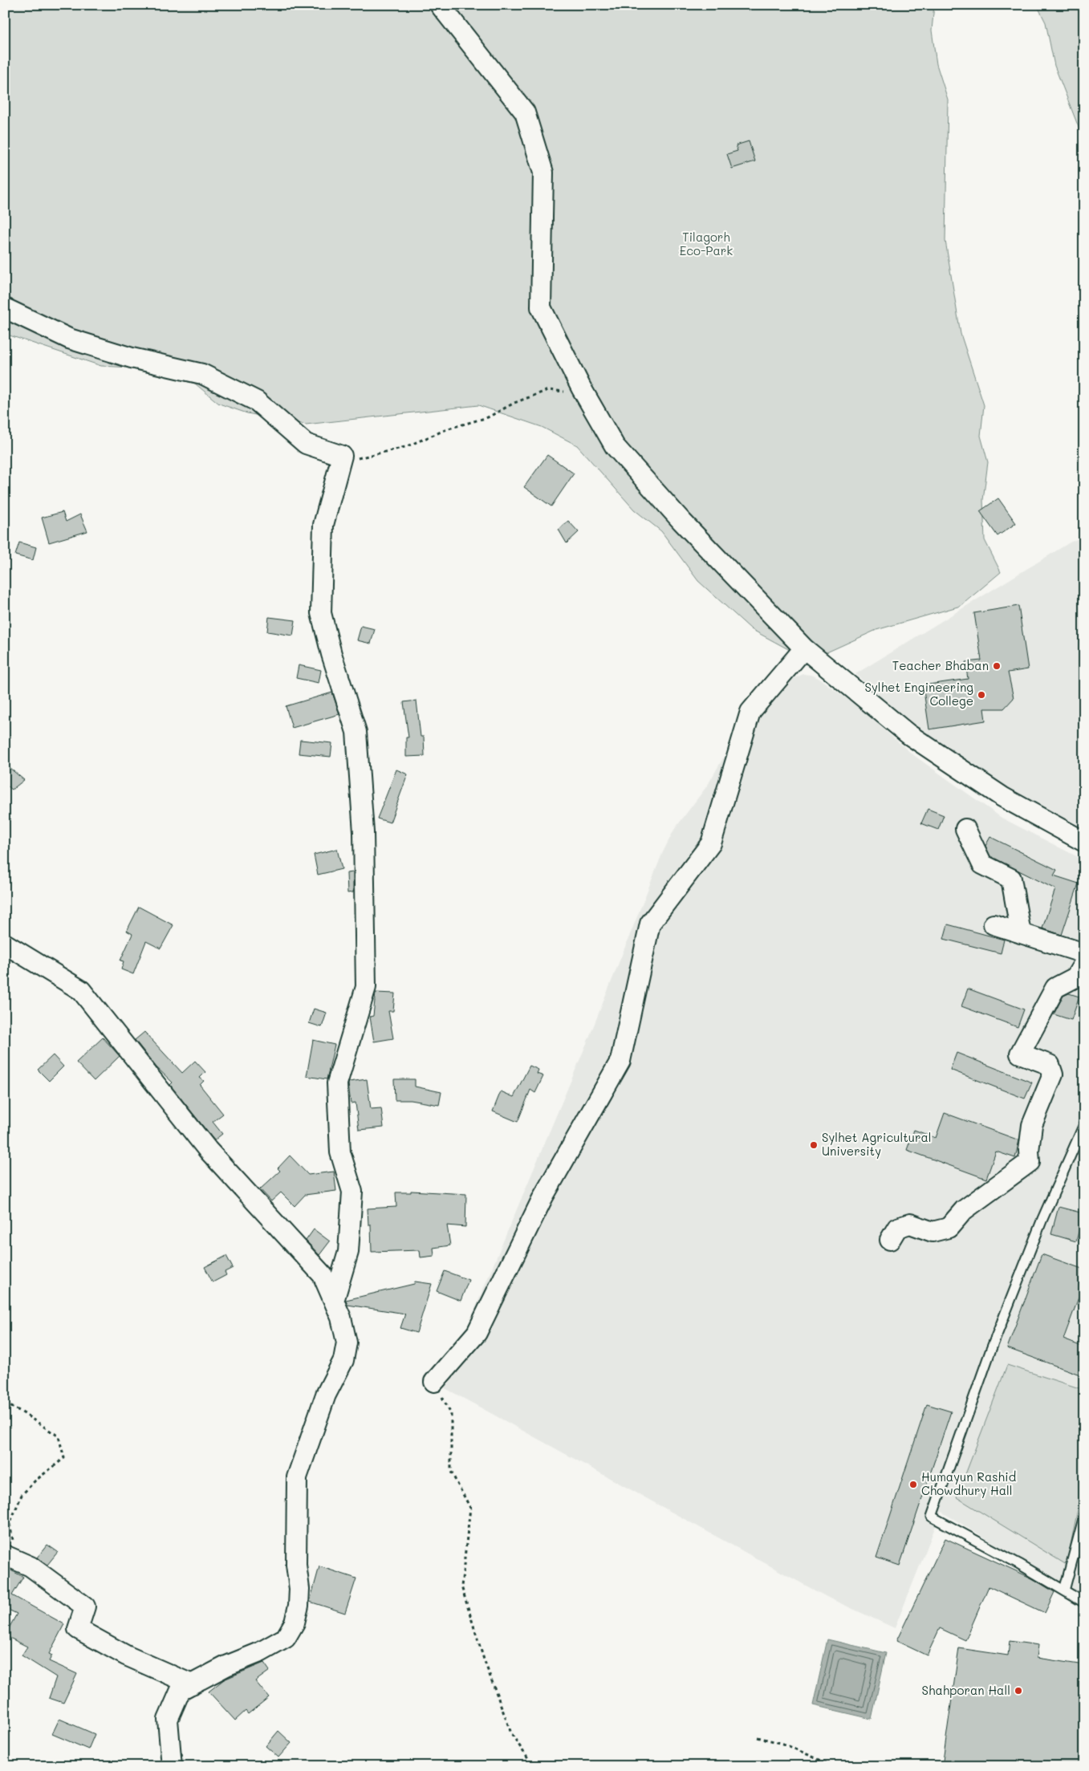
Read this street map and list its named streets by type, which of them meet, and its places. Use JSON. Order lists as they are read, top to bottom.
{
  "parks": ["Tilagorh Eco-Park"],
  "places": [
    "Teacher Bhaban",
    "Sylhet Engineering College",
    "Sylhet Agricultural University",
    "Humayun Rashid Chowdhury Hall",
    "Shahporan Hall"
  ]
}
